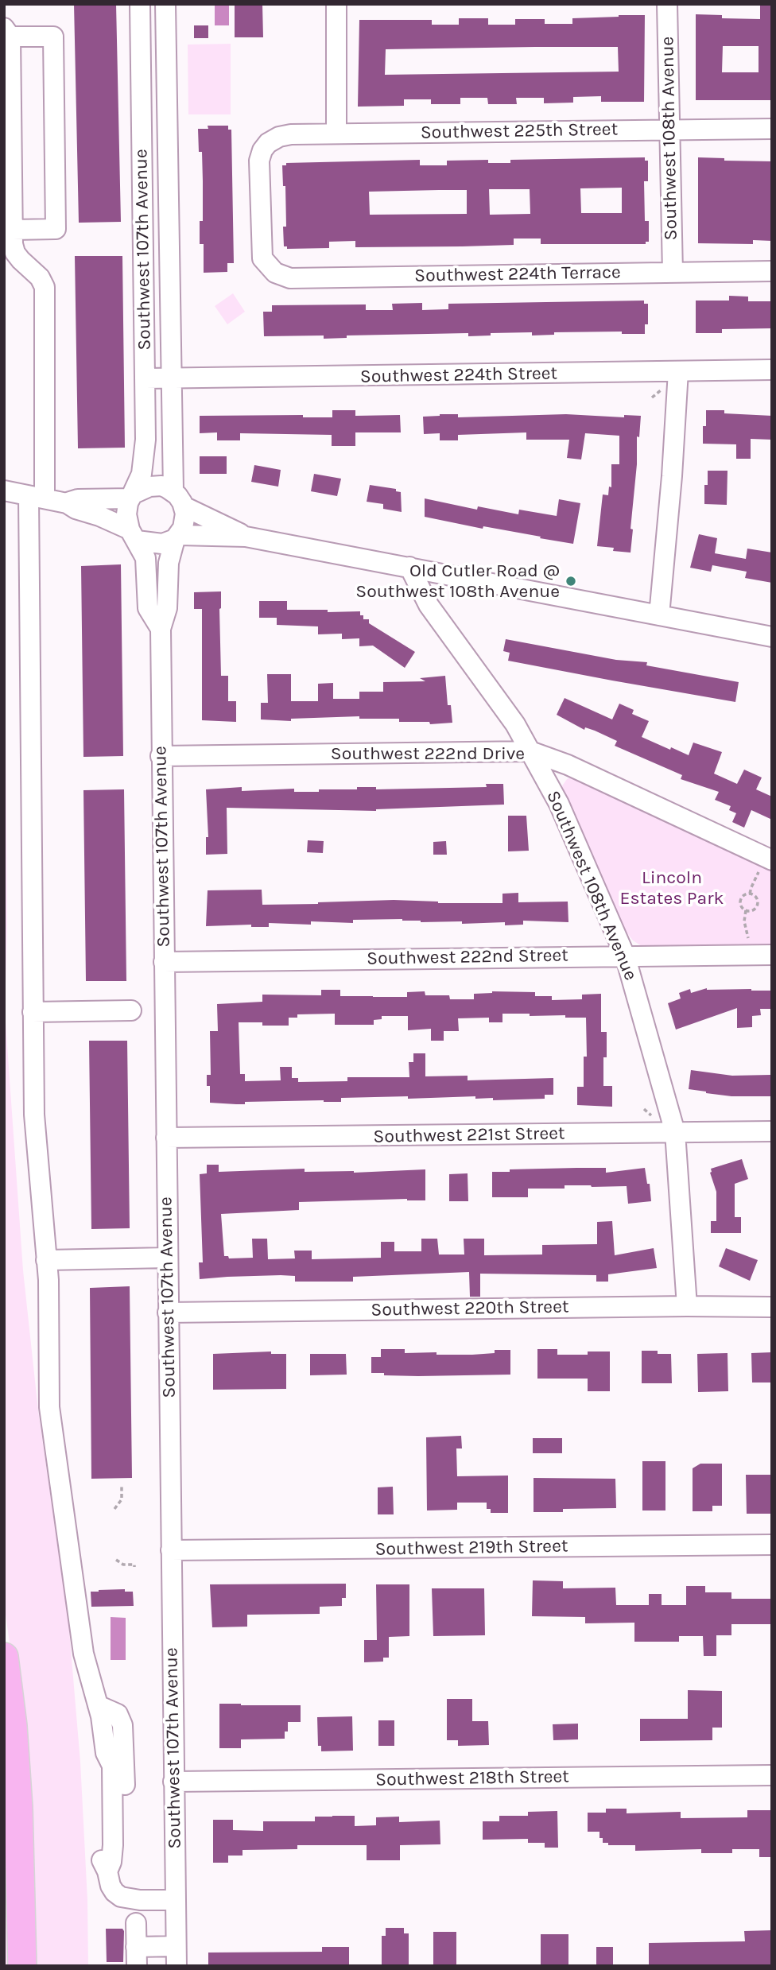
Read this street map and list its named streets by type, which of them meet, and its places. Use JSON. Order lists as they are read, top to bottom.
{
  "streets": {
    "street": [
      "Southwest 225th Street",
      "Southwest 108th Avenue",
      "Southwest 107th Avenue",
      "Southwest 224th Terrace",
      "Southwest 224th Street",
      "Southwest 222nd Drive",
      "Southwest 222nd Street",
      "Southwest 221st Street",
      "Southwest 220th Street",
      "Southwest 219th Street",
      "Southwest 218th Street"
    ]
  },
  "crossings": [
    ["Southwest 225th Street", "Southwest 108th Avenue"],
    ["Southwest 225th Street", "Southwest 224th Terrace"],
    ["Southwest 108th Avenue", "Southwest 224th Terrace"],
    ["Southwest 108th Avenue", "Southwest 222nd Drive"],
    ["Southwest 108th Avenue", "Southwest 222nd Street"],
    ["Southwest 108th Avenue", "Southwest 221st Street"],
    ["Southwest 108th Avenue", "Southwest 220th Street"],
    ["Southwest 107th Avenue", "Southwest 224th Street"],
    ["Southwest 107th Avenue", "Southwest 222nd Drive"],
    ["Southwest 107th Avenue", "Southwest 222nd Street"],
    ["Southwest 107th Avenue", "Southwest 221st Street"],
    ["Southwest 107th Avenue", "Southwest 220th Street"],
    ["Southwest 107th Avenue", "Southwest 219th Street"],
    ["Southwest 107th Avenue", "Southwest 218th Street"]
  ],
  "parks": ["Lincoln Estates Park"],
  "places": ["Old Cutler Road @ Southwest 108th Avenue"]
}
